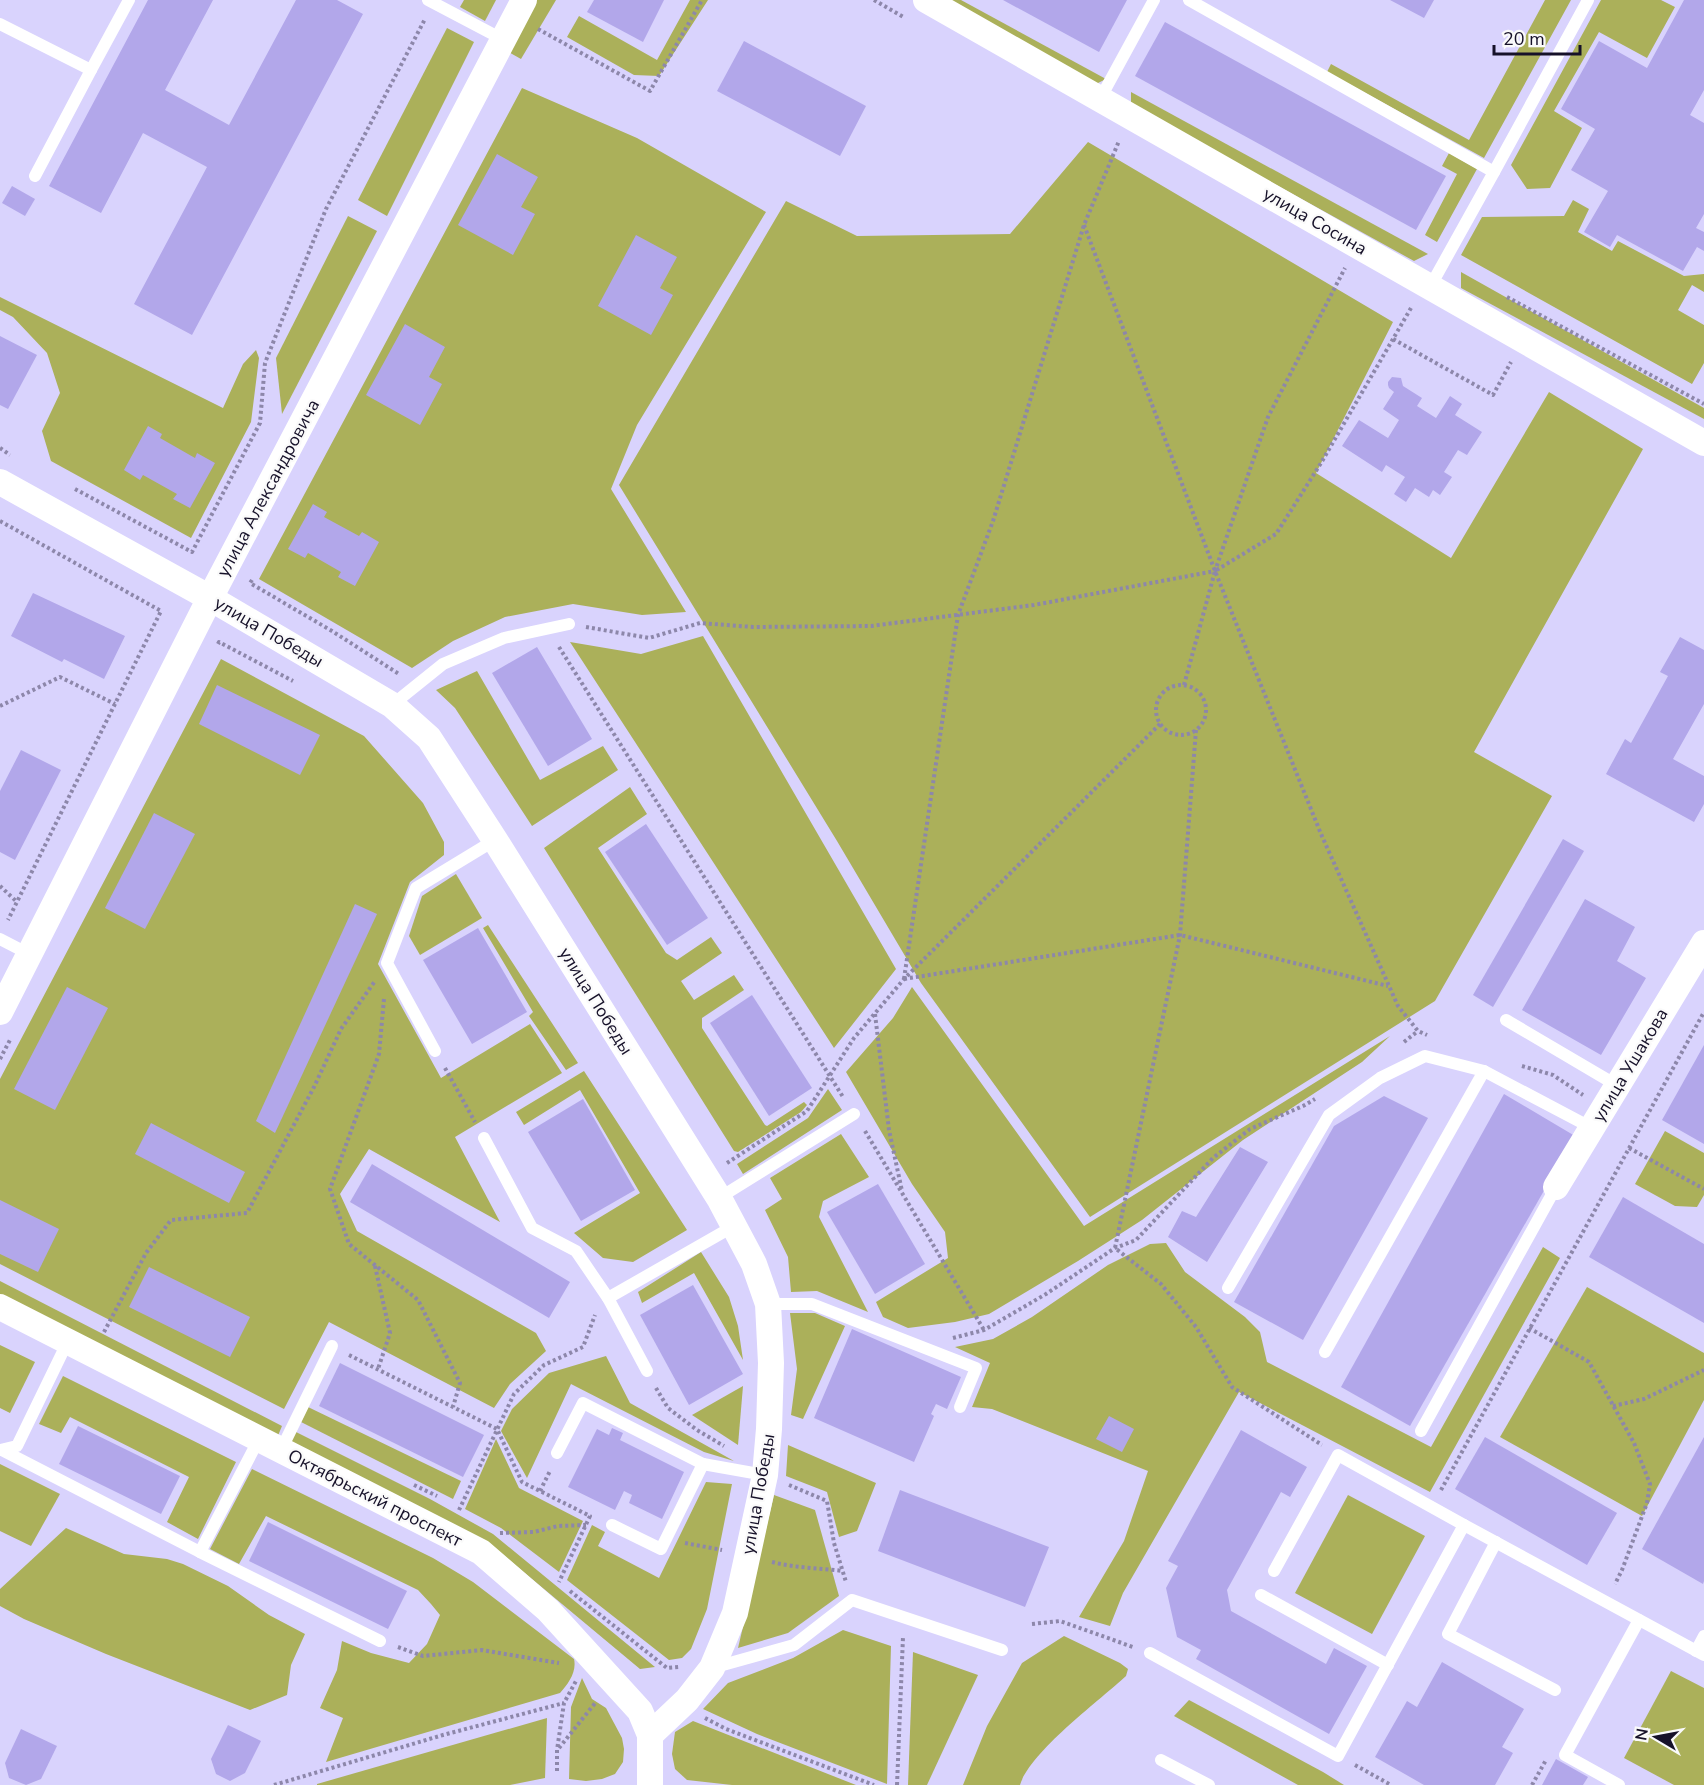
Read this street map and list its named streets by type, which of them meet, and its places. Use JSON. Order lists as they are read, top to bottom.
{
  "streets": {
    "street": [
      "улица Сосина",
      "улица Александровича",
      "улица Победы",
      "улица Ушакова",
      "Октябрьский проспект"
    ]
  },
  "crossings": [
    ["улица Александровича", "улица Победы"],
    ["улица Победы", "Октябрьский проспект"]
  ],
  "scale_bar": "20 m",
  "north": "left"
}
